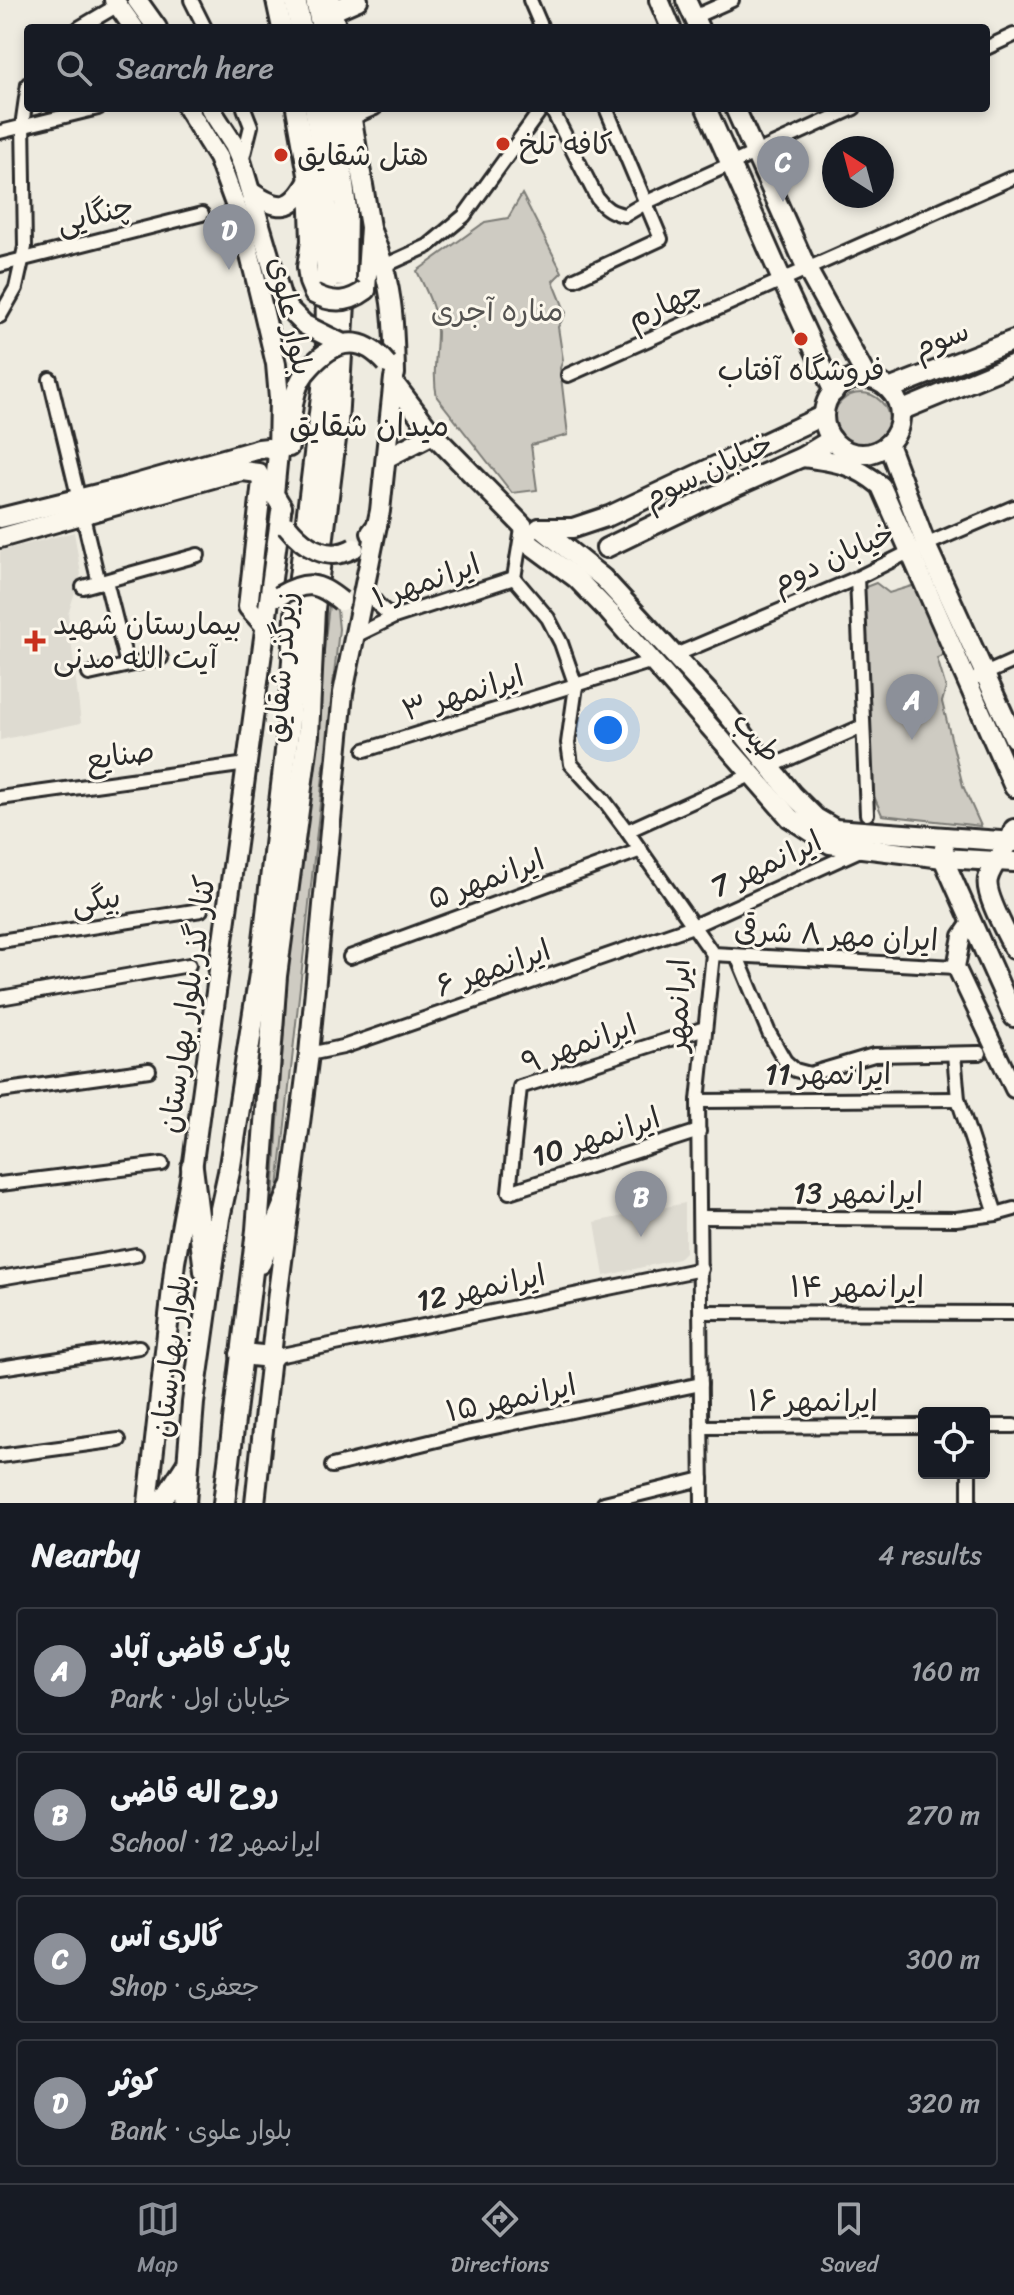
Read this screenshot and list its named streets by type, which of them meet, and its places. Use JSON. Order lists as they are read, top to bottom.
{
  "streets": {
    "main road": [
      "بلوار علوی",
      "سوم",
      "خیابان سوم",
      "زیرگذر شقایق",
      "طیب",
      "کنار گذر بلوار بهارستان",
      "بلوار بهارستان"
    ],
    "street": [
      "چنگایی",
      "چهارم",
      "خیابان دوم",
      "ایرانمهر ۱",
      "ایرانمهر ۳",
      "صنایع",
      "ایرانمهر 7",
      "ایرانمهر ۵",
      "بیگی",
      "ایران مهر ٨ شرقی",
      "ایرانمهر ۶",
      "ایرانمهر",
      "ایرانمهر ۹",
      "ایرانمهر 11",
      "ایرانمهر 10",
      "ایرانمهر 13",
      "ایرانمهر ۱۴",
      "ایرانمهر 12",
      "ایرانمهر ۱۵",
      "ایرانمهر ۱۶"
    ]
  },
  "crossings": [
    ["بلوار علوی", "کنار گذر بلوار بهارستان"],
    ["سوم", "خیابان سوم"],
    ["خیابان سوم", "طیب"],
    ["خیابان دوم", "طیب"],
    ["ایرانمهر ۱", "ایرانمهر"],
    ["زیرگذر شقایق", "بلوار بهارستان"],
    ["ایرانمهر ۳", "طیب"],
    ["ایرانمهر ۳", "ایرانمهر"],
    ["طیب", "ایرانمهر 7"],
    ["صنایع", "کنار گذر بلوار بهارستان"],
    ["ایرانمهر 7", "ایرانمهر ۶"],
    ["ایرانمهر 7", "ایرانمهر"],
    ["ایرانمهر ۵", "ایرانمهر"],
    ["ایران مهر ٨ شرقی", "ایرانمهر"],
    ["ایرانمهر ۶", "ایرانمهر"],
    ["ایرانمهر", "ایرانمهر ۹"],
    ["ایرانمهر", "ایرانمهر 11"],
    ["ایرانمهر", "ایرانمهر 10"],
    ["ایرانمهر", "ایرانمهر 13"],
    ["ایرانمهر", "ایرانمهر ۱۴"],
    ["ایرانمهر", "ایرانمهر 12"],
    ["ایرانمهر", "ایرانمهر ۱۵"],
    ["ایرانمهر", "ایرانمهر ۱۶"],
    ["ایرانمهر ۹", "ایرانمهر 10"]
  ],
  "districts": ["میدان شقایق"],
  "parks": ["مناره آجری"],
  "places": {
    "other": ["کافه تلخ", "هتل شقایق", "فروشگاه آفتاب"],
    "health": ["بیمارستان شهید آیت الله مدنی"]
  },
  "north": "top left",
  "page": {
    "search": "Search here",
    "pins": [
      "C",
      "D",
      "A",
      "B"
    ],
    "heading": ["Nearby", "4 results"],
    "list": [
      {
        "mark": "A",
        "name": "پارک قاضی آباد",
        "note": "Park · خیابان اول",
        "value": "160 m"
      },
      {
        "mark": "B",
        "name": "روح اله قاضی",
        "note": "School · ایرانمهر 12",
        "value": "270 m"
      },
      {
        "mark": "C",
        "name": "گالری آس",
        "note": "Shop · جعفری",
        "value": "300 m"
      },
      {
        "mark": "D",
        "name": "کوثر",
        "note": "Bank · بلوار علوی",
        "value": "320 m"
      }
    ],
    "nav": ["Map", "Directions", "Saved"]
  }
}
